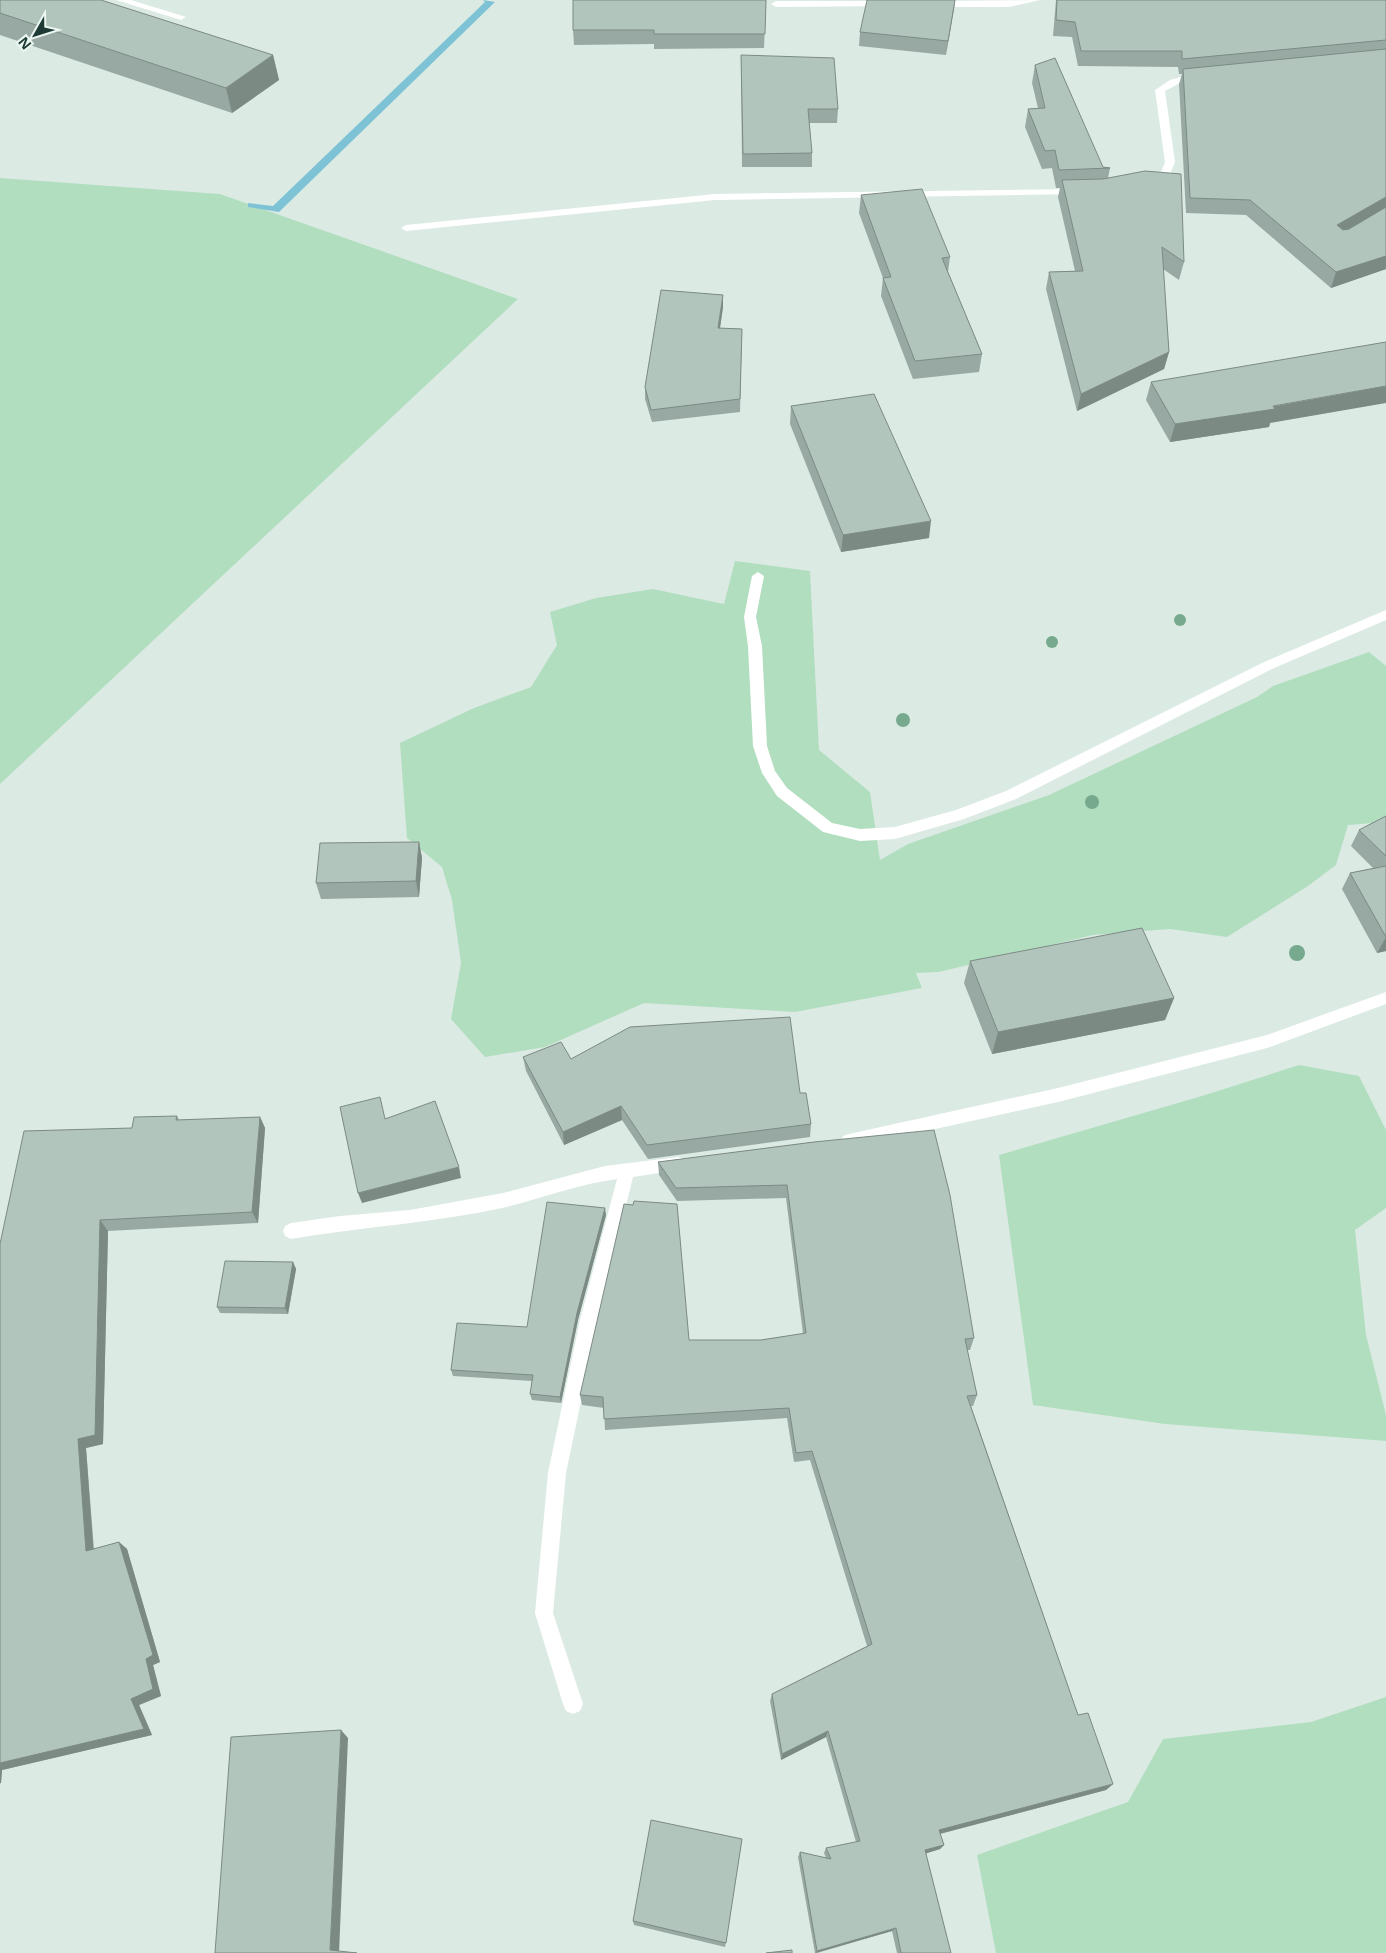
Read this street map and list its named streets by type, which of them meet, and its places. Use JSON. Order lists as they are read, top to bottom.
{
  "north": "bottom left"
}
